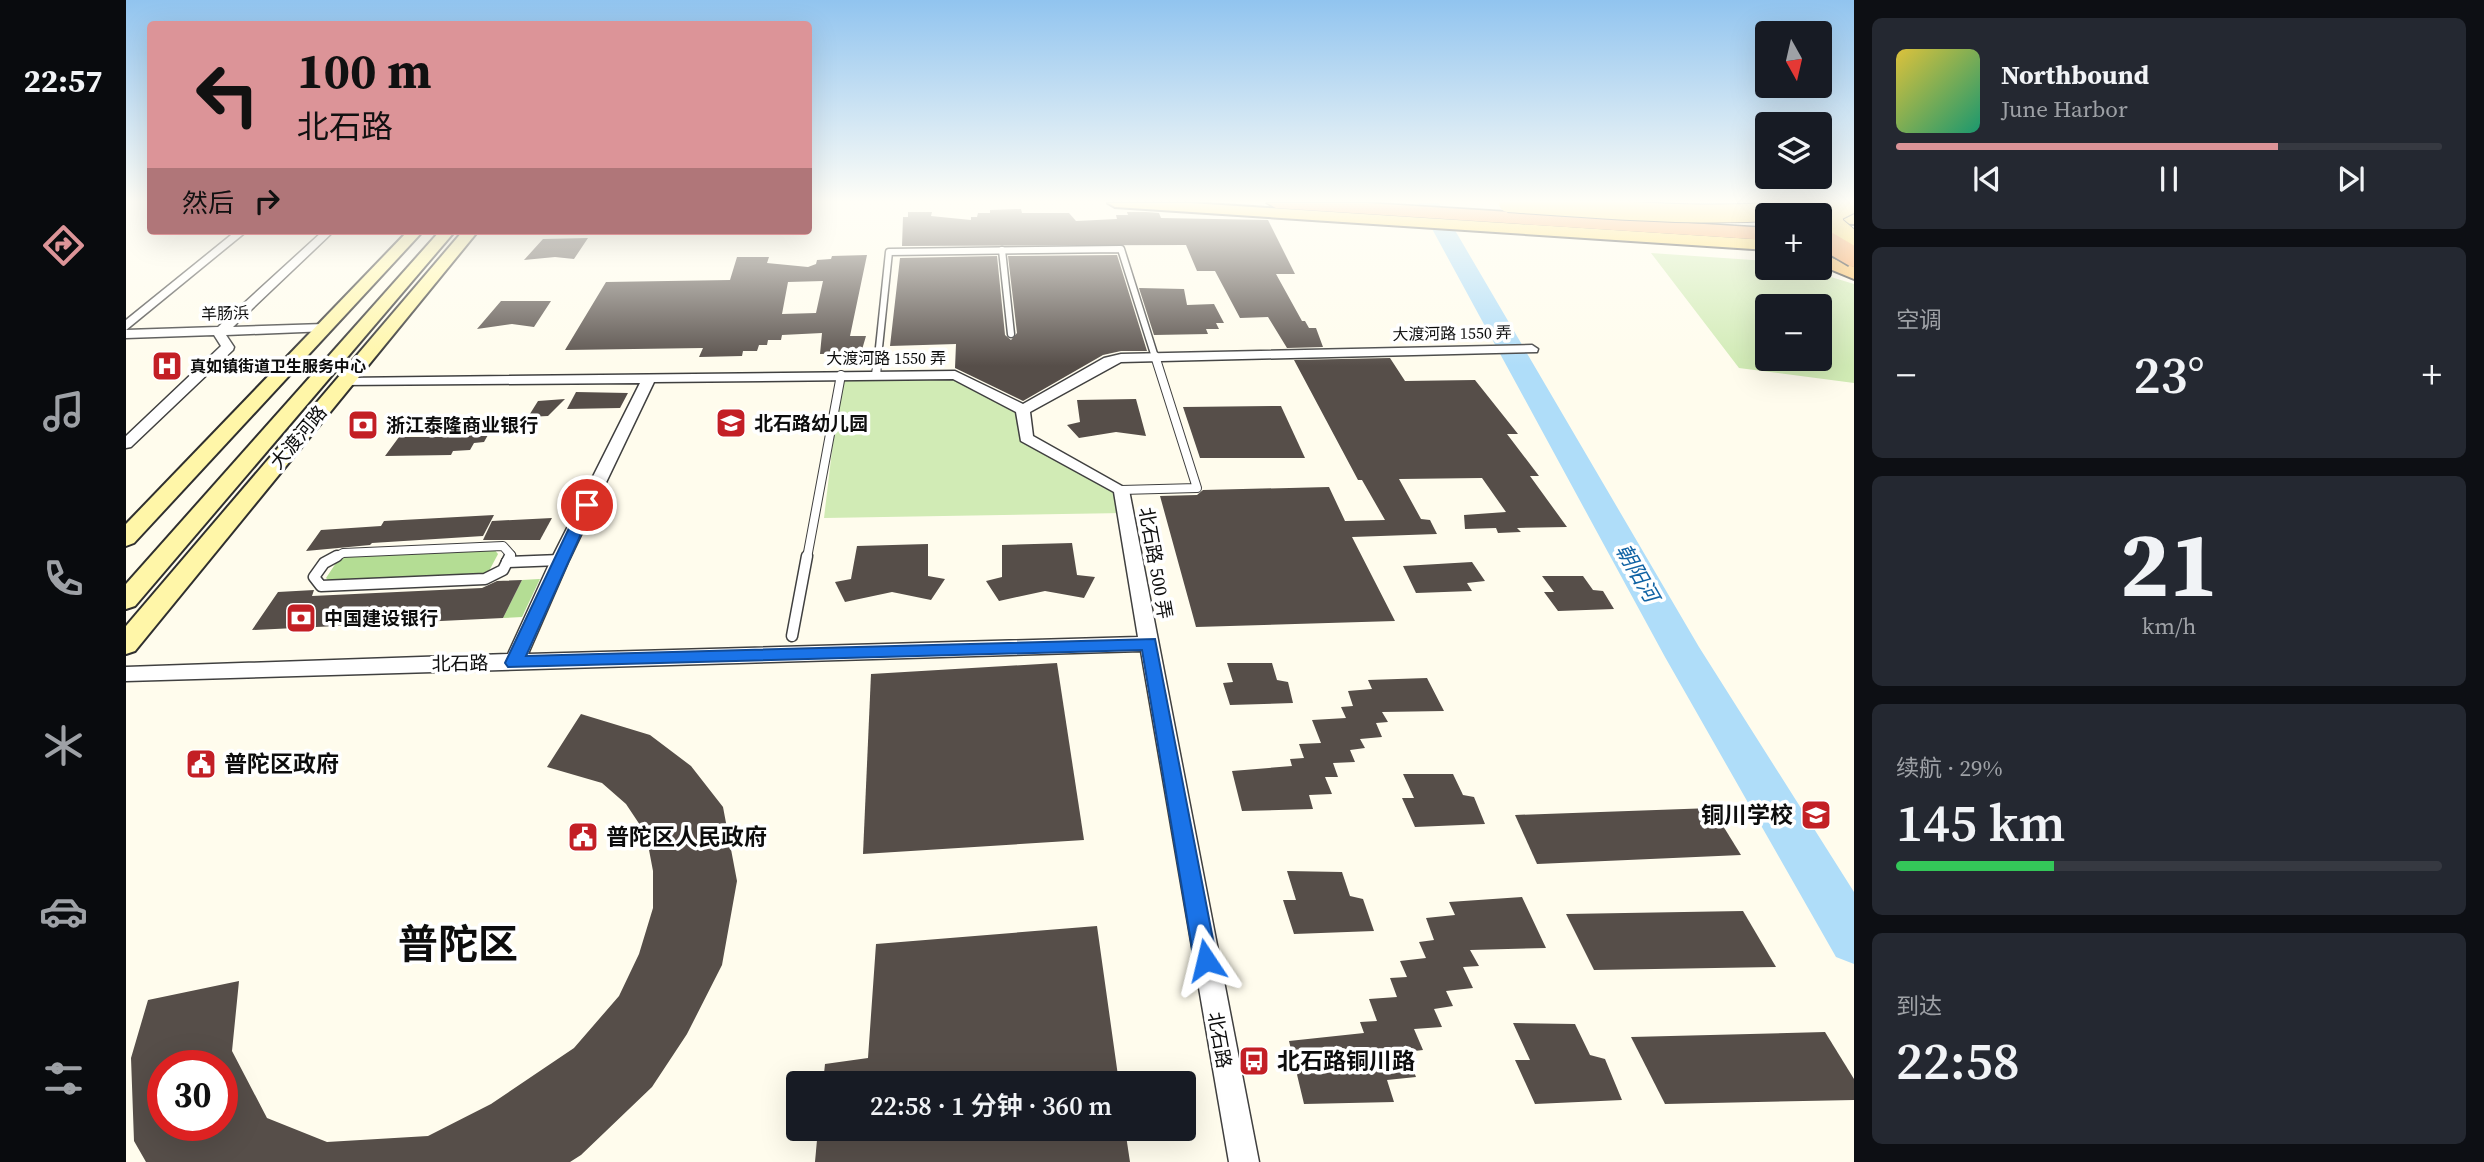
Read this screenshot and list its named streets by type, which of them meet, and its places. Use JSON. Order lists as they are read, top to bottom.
{
  "streets": {
    "main road": ["大渡河路"],
    "street": [
      "羊肠浜",
      "大渡河路 1550 弄",
      "北石路 500 弄",
      "北石路"
    ]
  },
  "crossings": [
    ["大渡河路 1550 弄", "大渡河路"],
    ["大渡河路 1550 弄", "北石路 500 弄"],
    ["北石路 500 弄", "北石路"]
  ],
  "districts": ["普陀区"],
  "water": ["朝阳河"],
  "places": {
    "hospital": ["真如镇街道卫生服务中心"],
    "school or university": ["北石路幼儿园", "铜川学校"],
    "bank": ["浙江泰隆商业银行", "中国建设银行"],
    "public building": ["普陀区政府", "普陀区人民政府"],
    "bus stop": ["北石路铜川路"]
  },
  "north": "bottom",
  "page": {
    "tabs": "22:57",
    "map_buttons": ["+", "−"],
    "turn": ["100 m", "北石路"],
    "song": ["Northbound", "June Harbor"],
    "then": "然后",
    "tile": [
      "空调",
      ["21", "km/h"],
      ["续航 · 29%", "145 km"],
      ["到达", "22:58"]
    ],
    "heat": ["−", "23°", "+"],
    "limit": "30",
    "trip": "22:58 · 1 分钟 · 360 m"
  }
}
